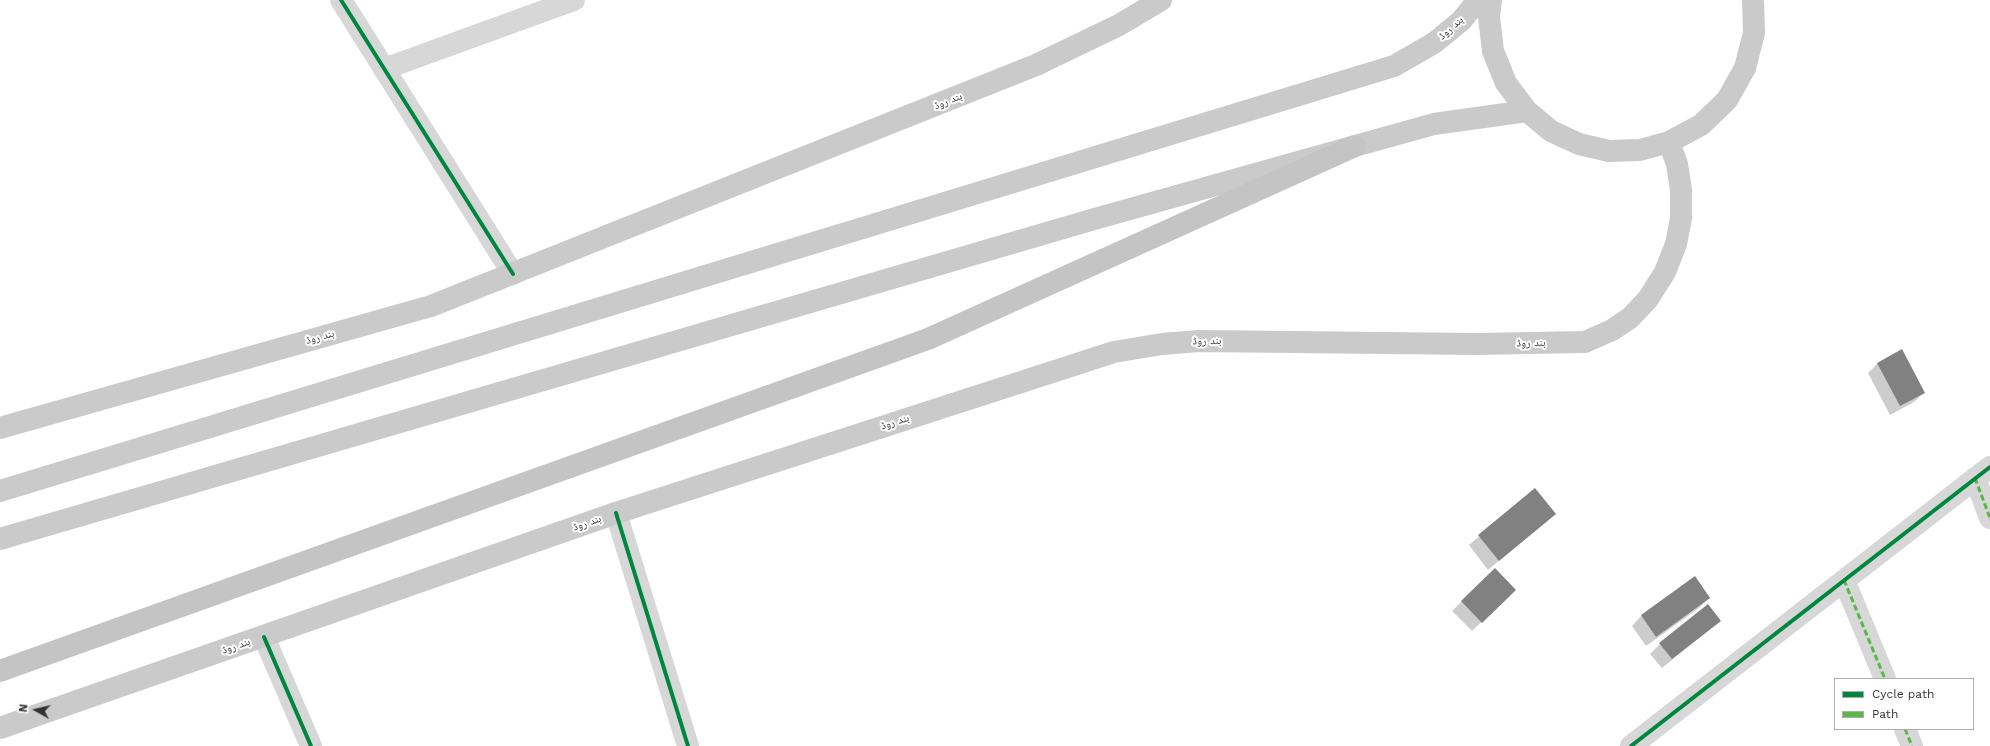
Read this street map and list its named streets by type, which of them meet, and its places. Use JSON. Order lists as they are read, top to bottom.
{
  "streets": {
    "main road": ["بند روڈ"]
  },
  "legend": ["Cycle path", "Path"],
  "north": "left"
}
